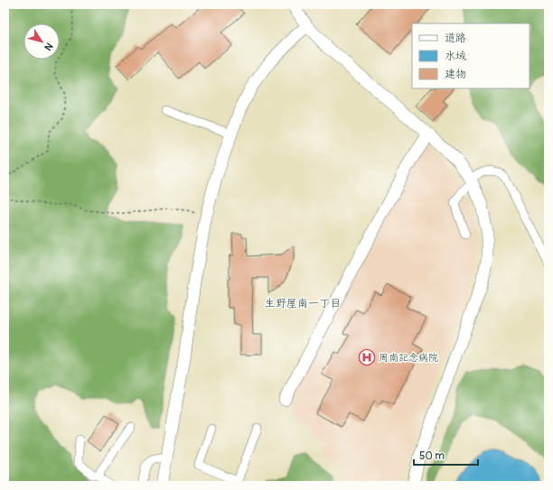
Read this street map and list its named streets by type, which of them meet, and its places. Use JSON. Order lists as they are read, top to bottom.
{
  "districts": ["生野屋南一丁目"],
  "places": {
    "hospital": ["周南記念病院"]
  },
  "legend": ["道路", "水域", "建物"],
  "scale_bar": "50 m",
  "north": "bottom right"
}
